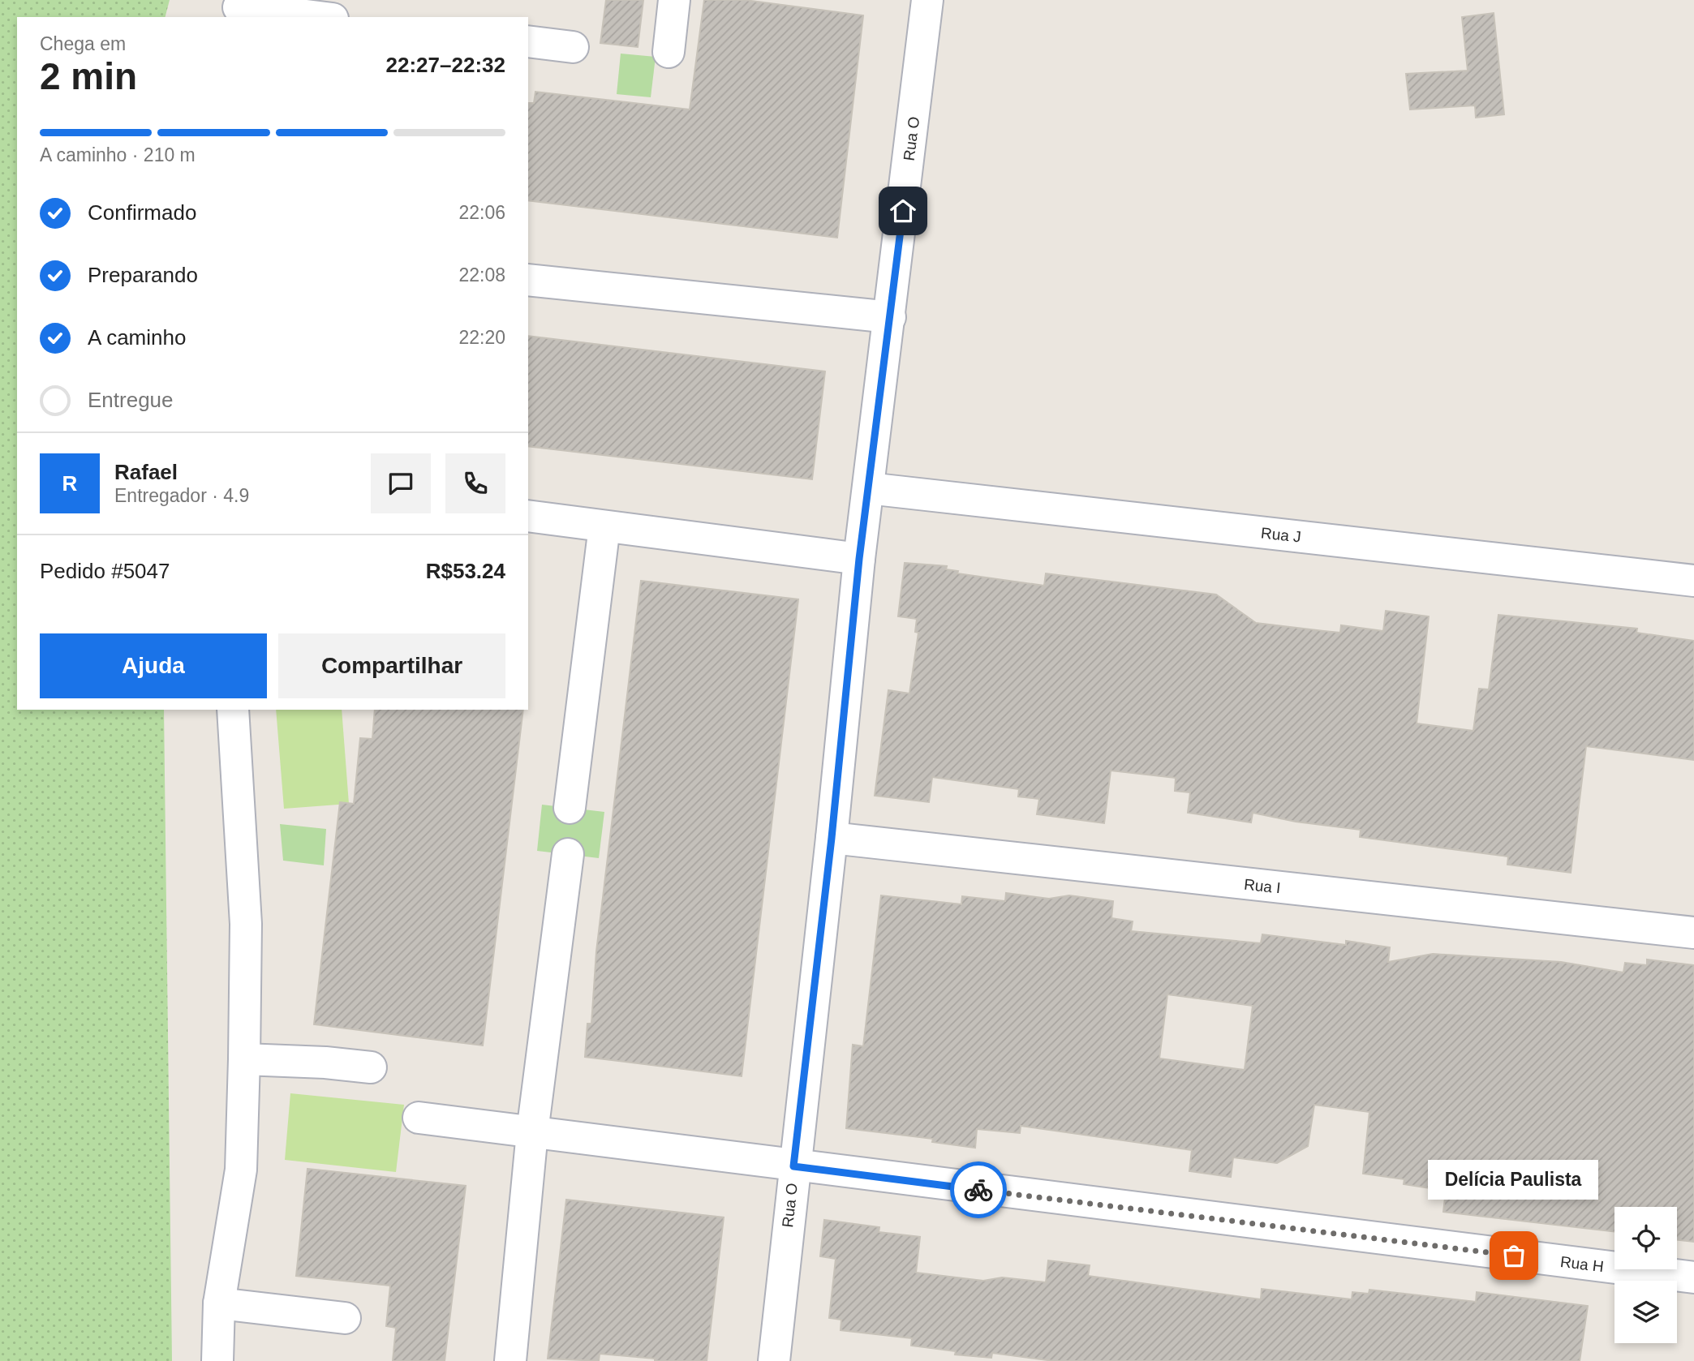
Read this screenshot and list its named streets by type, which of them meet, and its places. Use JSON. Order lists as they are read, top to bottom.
{
  "streets": {
    "street": [
      "Rua O",
      "Rua J",
      "Rua I",
      "Rua H"
    ]
  },
  "crossings": [
    ["Rua O", "Rua J"],
    ["Rua O", "Rua I"],
    ["Rua O", "Rua H"]
  ],
  "places": ["Delícia Paulista"],
  "page": {
    "heading": ["2 min", "Chega em", "22:27–22:32"],
    "panel": [
      "Rafael",
      "Entregador · 4.9",
      "Pedido #5047",
      "R$53.24"
    ],
    "bar": "A caminho · 210 m",
    "list": [
      ["Confirmado", "22:06"],
      ["Preparando", "22:08"],
      ["A caminho", "22:20"],
      "Entregue"
    ],
    "round": "R",
    "buttons": ["Ajuda", "Compartilhar"],
    "bubble": "Delícia Paulista"
  }
}
